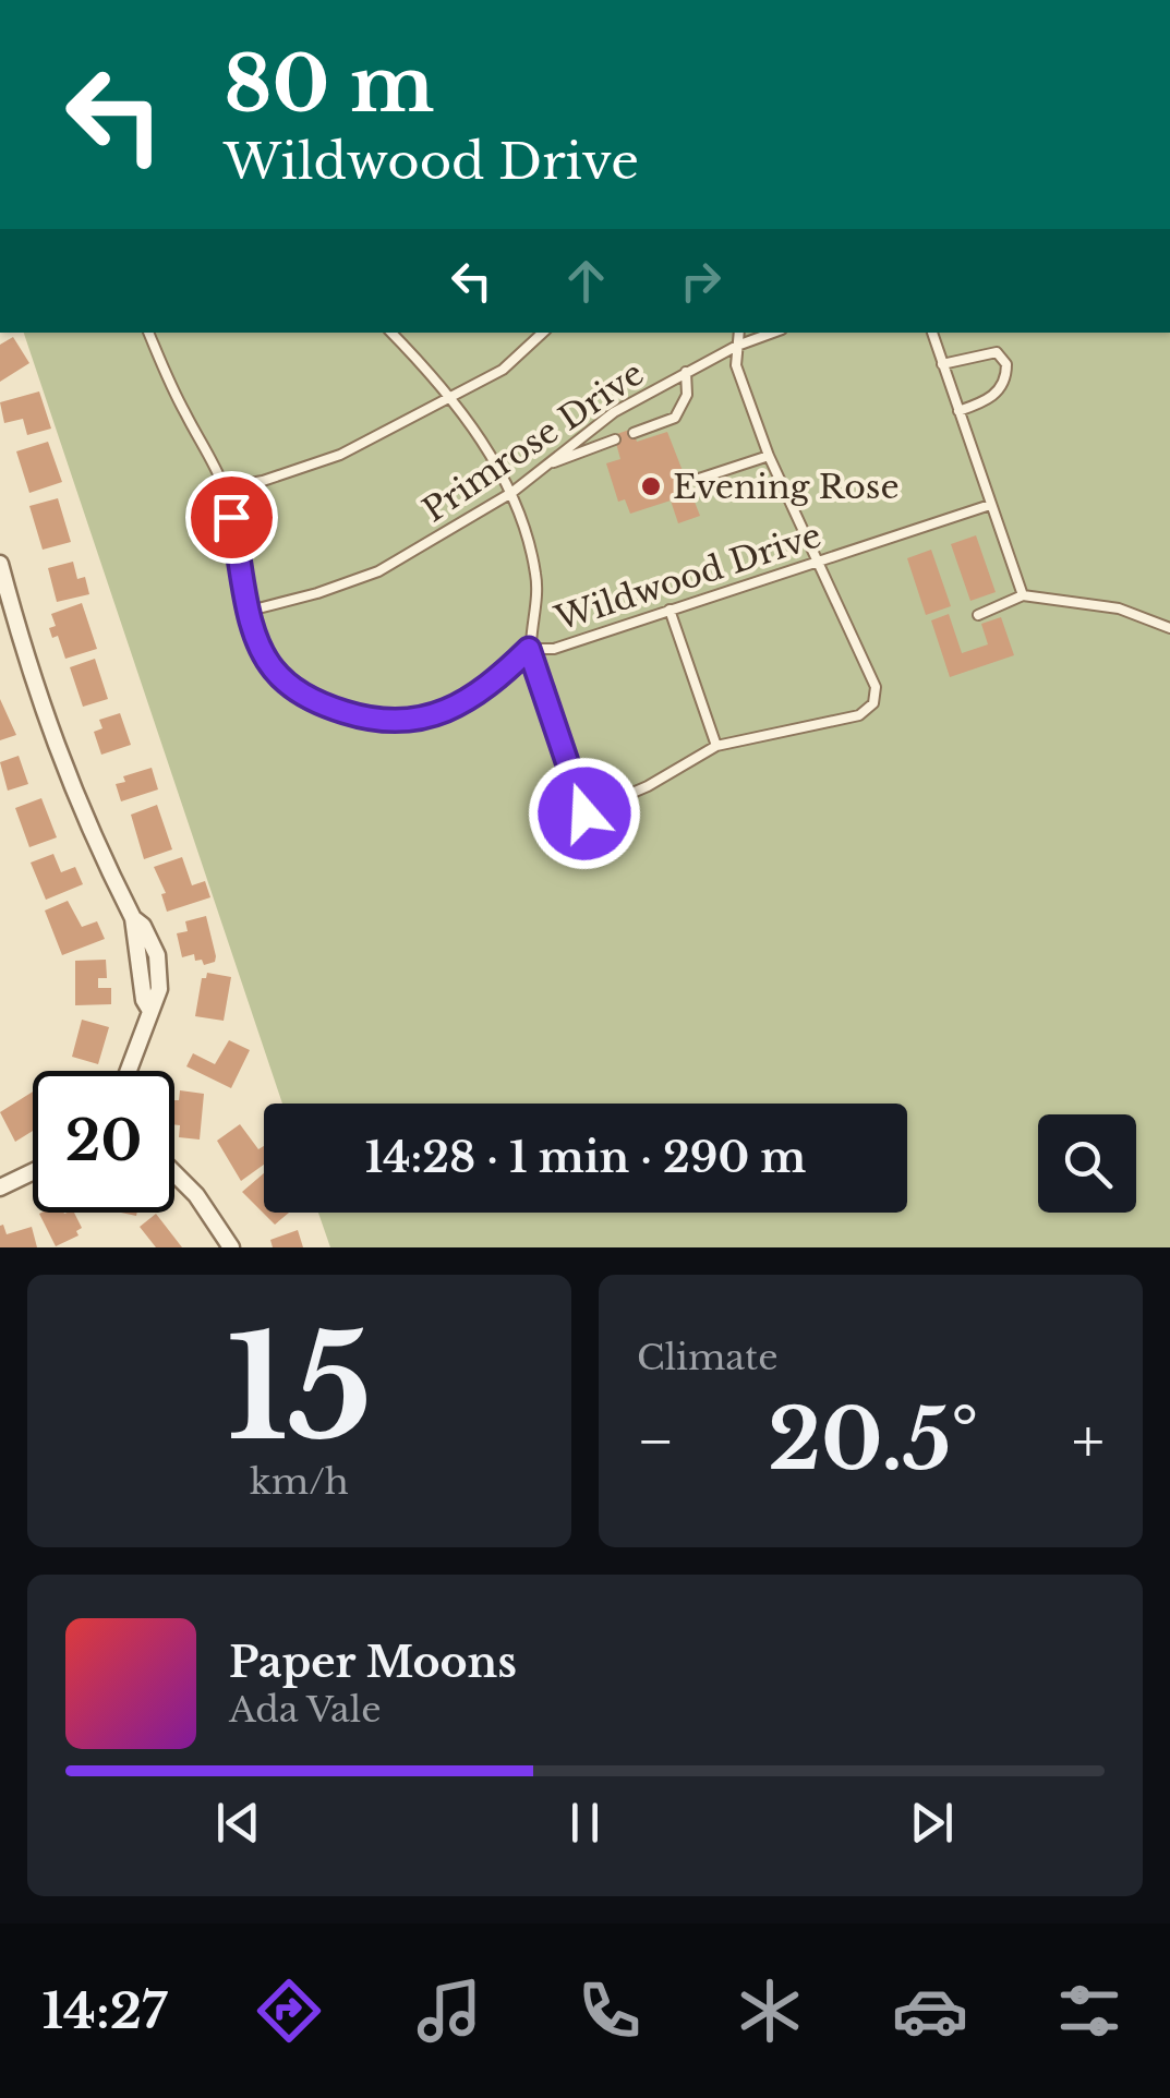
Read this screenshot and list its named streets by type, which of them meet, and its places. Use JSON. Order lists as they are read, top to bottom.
{
  "streets": {
    "lane": ["Primrose Drive", "Wildwood Drive"]
  },
  "crossings": [
    ["Primrose Drive", "Wildwood Drive"]
  ],
  "places": ["Evening Rose"],
  "page": {
    "turn": ["80 m", "Wildwood Drive"],
    "limit": "20",
    "trip": "14:28 · 1 min · 290 m",
    "tile": [
      ["15", "km/h"],
      "Climate"
    ],
    "heat": ["−", "20.5°", "+"],
    "song": ["Paper Moons", "Ada Vale"],
    "tabs": "14:27"
  }
}
